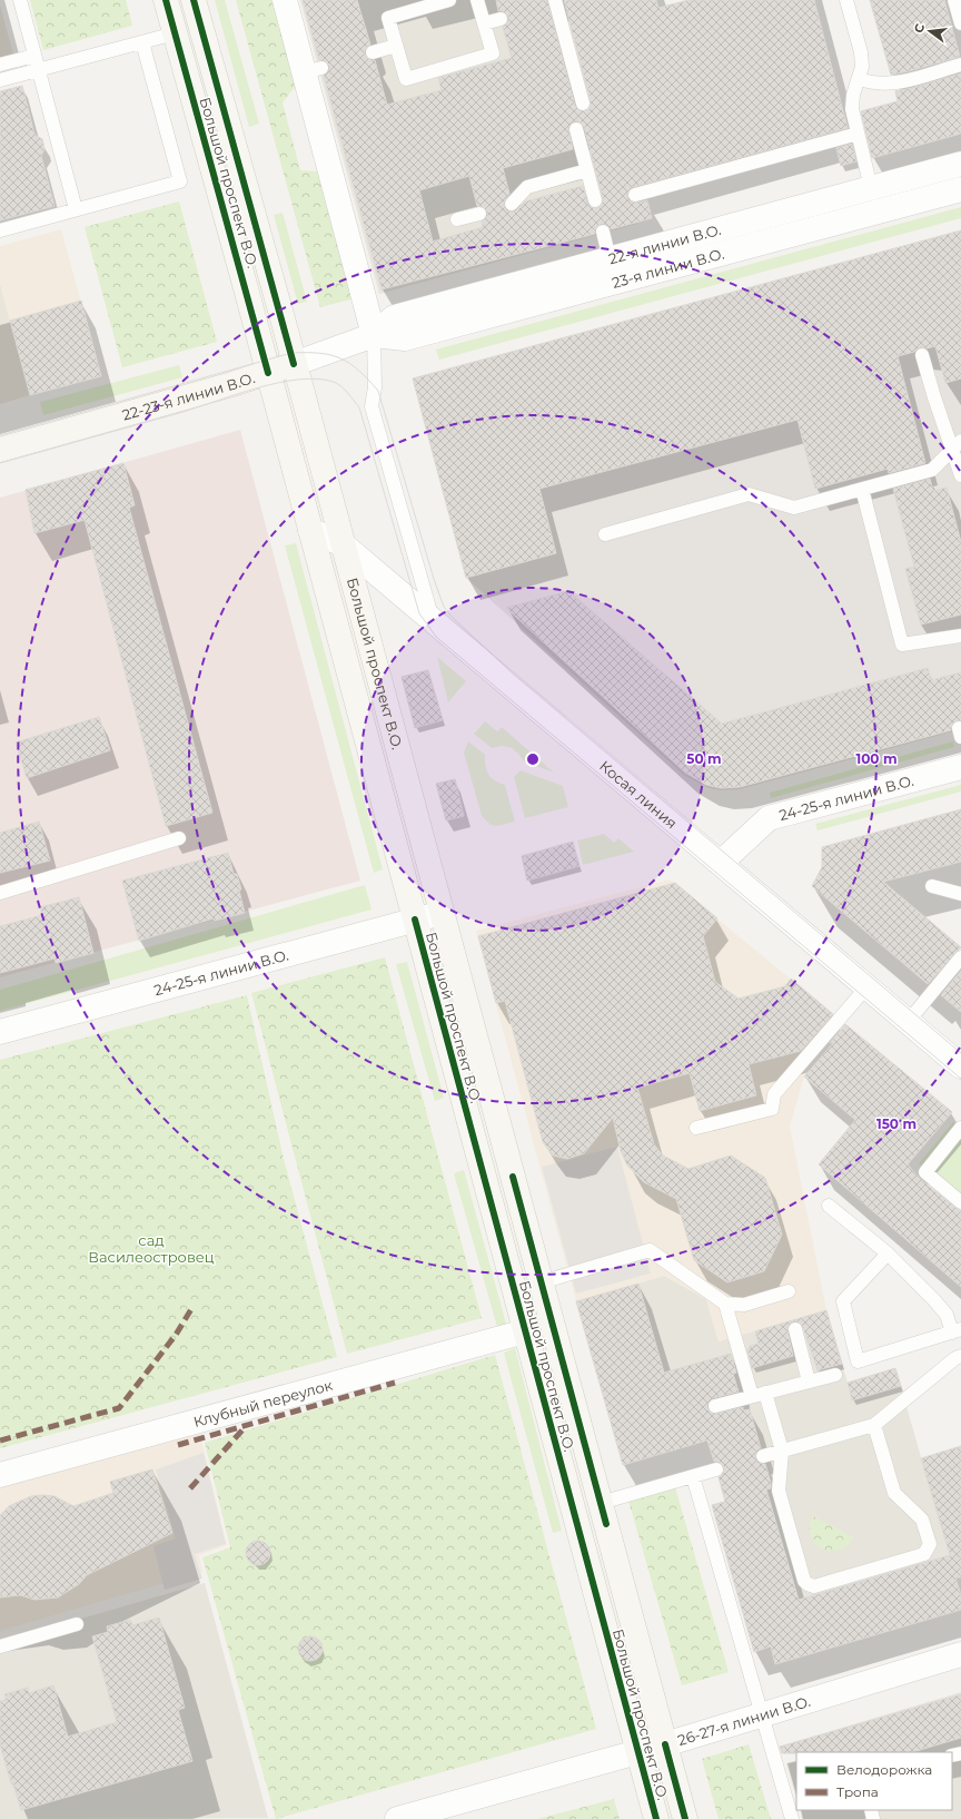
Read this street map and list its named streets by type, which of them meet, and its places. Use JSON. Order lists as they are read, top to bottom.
{
  "streets": {
    "main road": ["Большой проспект В.О.", "22-23-я линии В.О."],
    "street": [
      "22-я линии В.О.",
      "23-я линии В.О.",
      "Косая линия",
      "24-25-я линии В.О.",
      "Клубный переулок",
      "26-27-я линии В.О."
    ]
  },
  "crossings": [
    ["Большой проспект В.О.", "22-23-я линии В.О."],
    ["Большой проспект В.О.", "Косая линия"],
    ["Большой проспект В.О.", "24-25-я линии В.О."],
    ["Большой проспект В.О.", "Клубный переулок"],
    ["Большой проспект В.О.", "26-27-я линии В.О."],
    ["22-я линии В.О.", "23-я линии В.О."],
    ["22-я линии В.О.", "22-23-я линии В.О."],
    ["23-я линии В.О.", "22-23-я линии В.О."],
    ["Косая линия", "24-25-я линии В.О."]
  ],
  "parks": ["сад Василеостровец"],
  "legend": ["Велодорожка", "Тропа"],
  "north": "left",
  "rings": ["50 m", "100 m", "150 m"]
}
